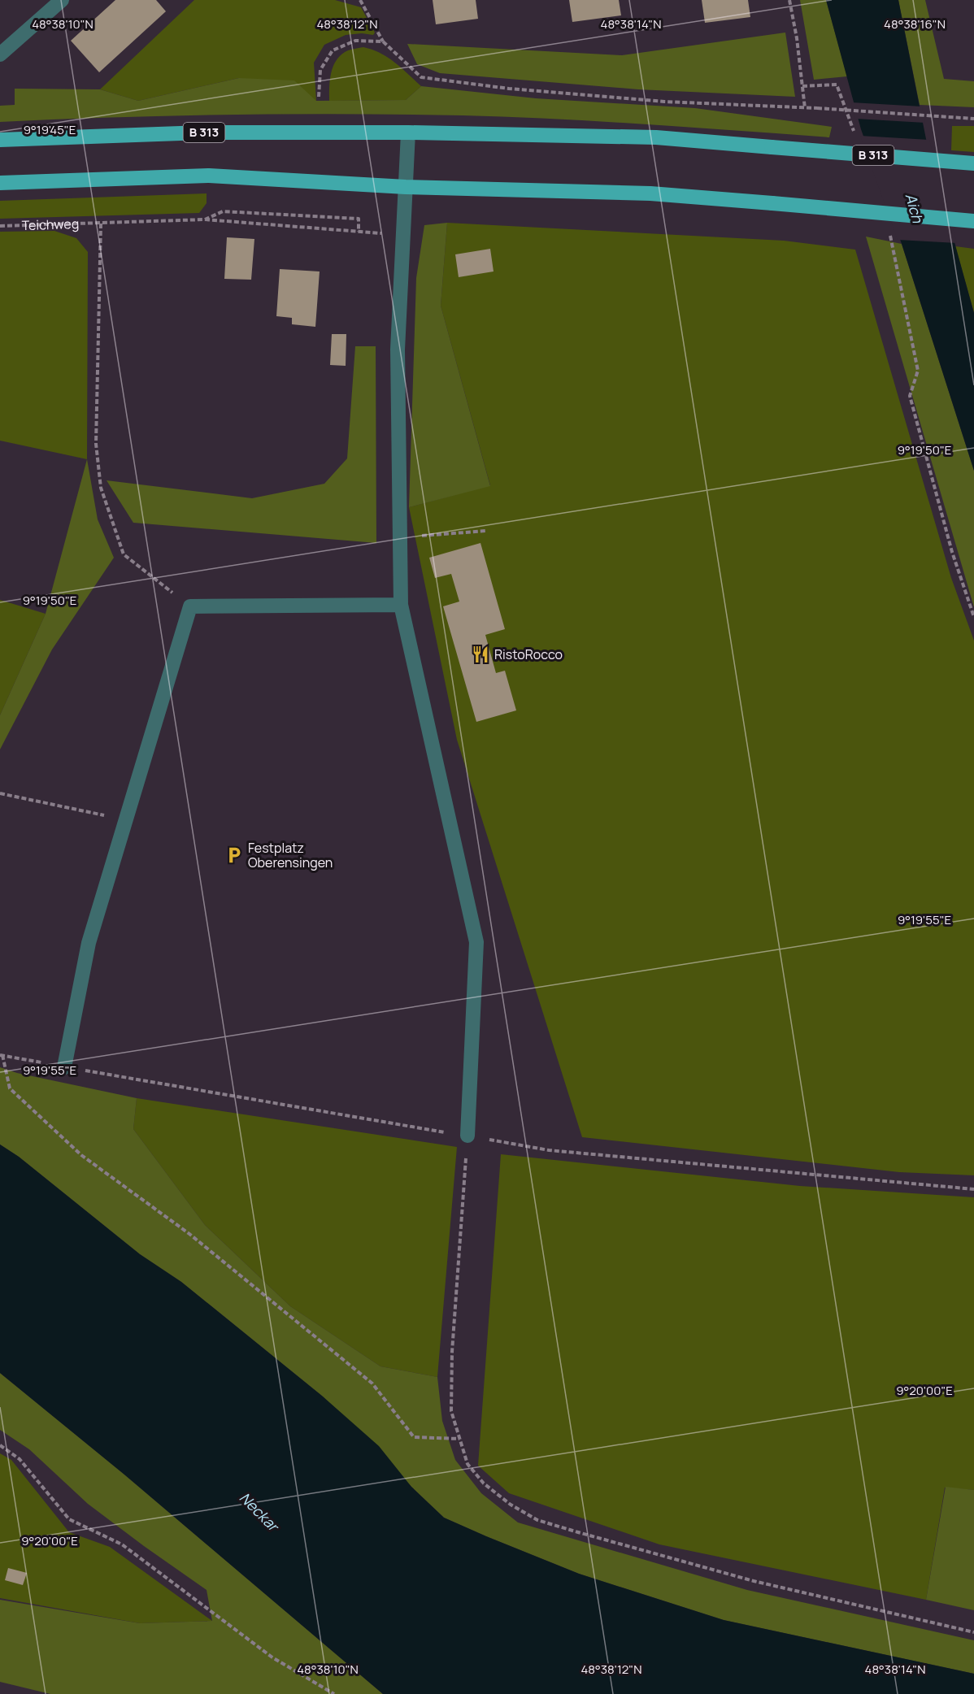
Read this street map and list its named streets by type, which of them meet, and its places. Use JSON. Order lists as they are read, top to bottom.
{
  "streets": {
    "main road": ["B 313"],
    "path": ["Teichweg"]
  },
  "water": ["Aich", "Neckar"],
  "places": {
    "restaurant": ["RistoRocco"],
    "parking": ["Festplatz Oberensingen"]
  },
  "coordinates": [
    "48°38'10\"N",
    "48°38'12\"N",
    "48°38'14\"N",
    "48°38'16\"N",
    "9°19'45\"E",
    "9°19'50\"E",
    "9°19'55\"E",
    "9°20'00\"E"
  ]
}
